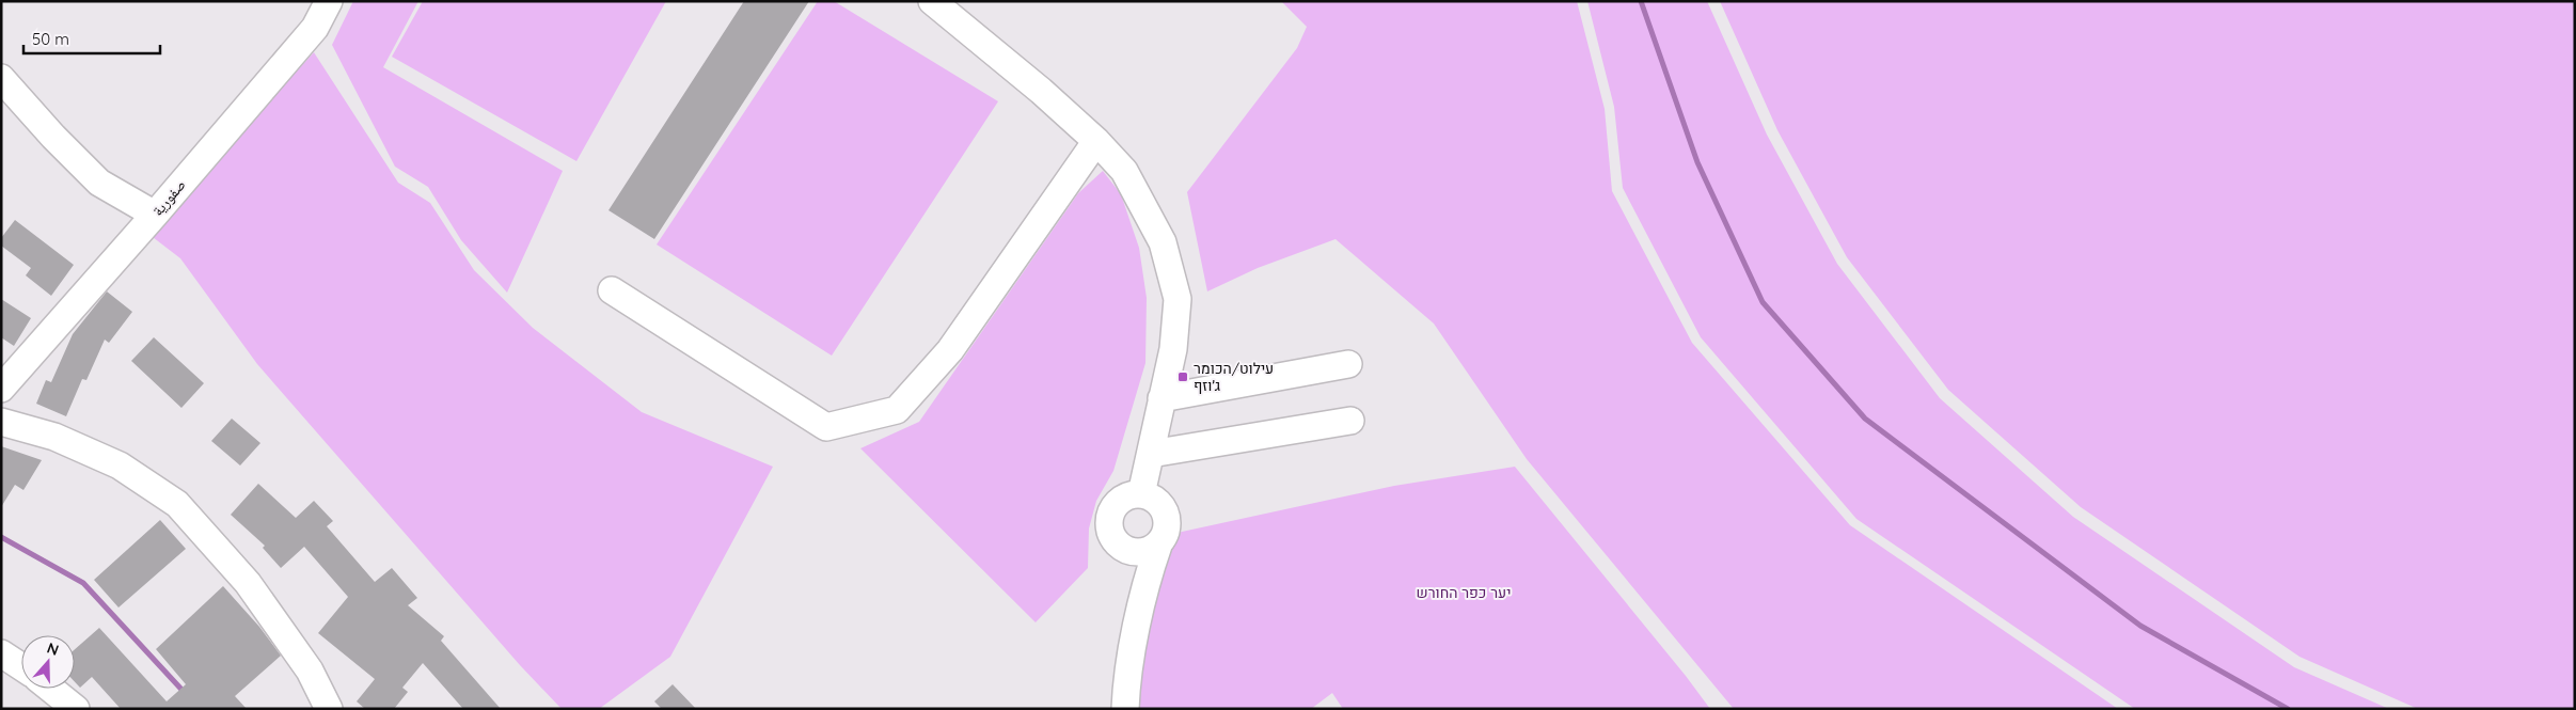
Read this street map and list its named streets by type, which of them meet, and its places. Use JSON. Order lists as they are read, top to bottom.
{
  "streets": {
    "street": ["صفورية"]
  },
  "parks": ["יער כפר החורש"],
  "places": {
    "transit": ["עילוט/הכומר ג׳וזף"]
  },
  "scale_bar": "50 m",
  "north": "top"
}
